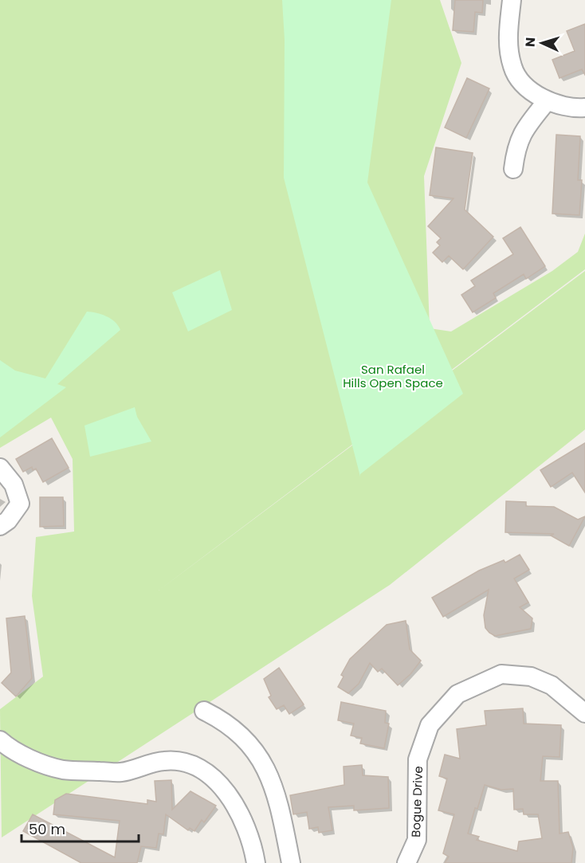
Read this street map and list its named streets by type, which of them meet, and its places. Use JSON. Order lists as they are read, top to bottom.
{
  "streets": {
    "street": ["Bogue Drive"]
  },
  "parks": ["San Rafael Hills Open Space"],
  "scale_bar": "50 m",
  "north": "left"
}
